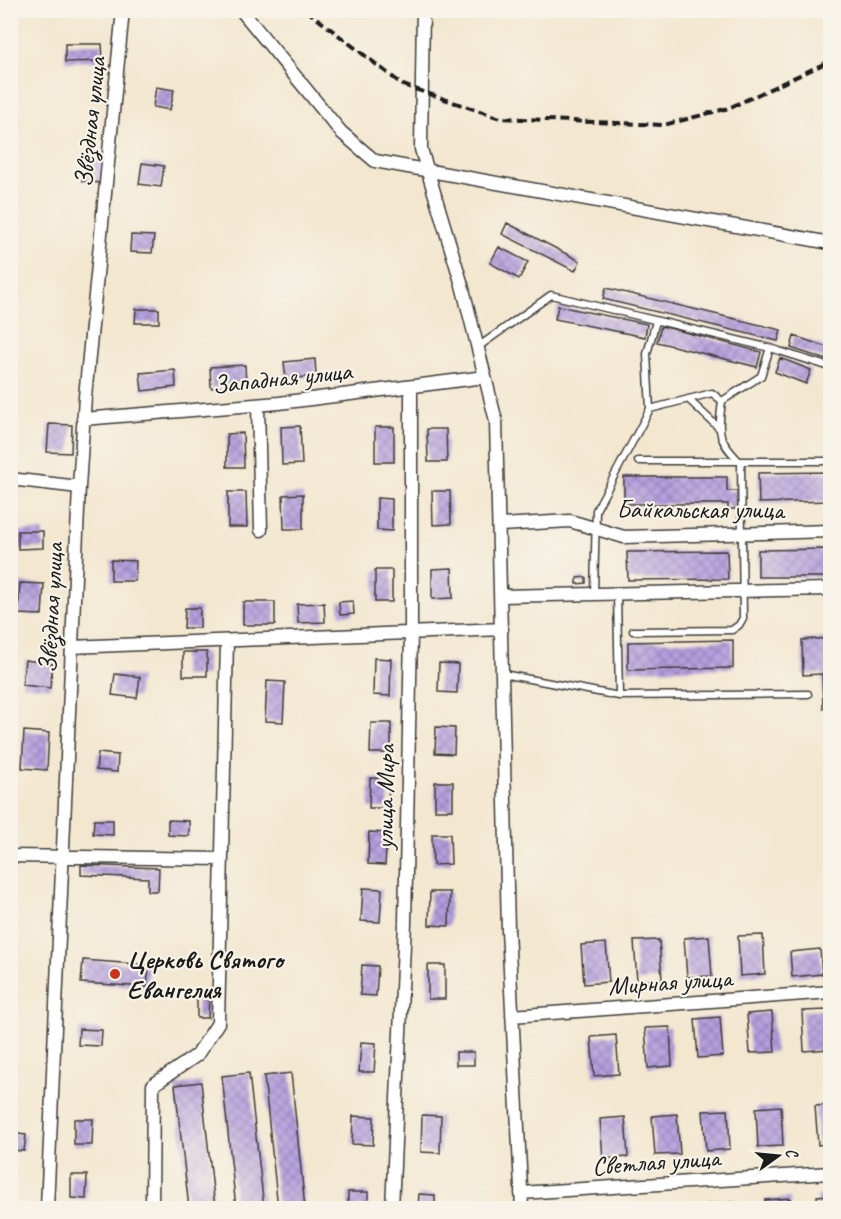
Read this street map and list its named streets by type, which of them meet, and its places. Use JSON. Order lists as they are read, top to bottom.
{
  "streets": {
    "street": [
      "Звёздная улица",
      "Западная улица",
      "Байкальская улица",
      "улица Мира",
      "Мирная улица",
      "Светлая улица"
    ]
  },
  "crossings": [
    ["Звёздная улица", "Западная улица"],
    ["Западная улица", "улица Мира"]
  ],
  "places": ["Церковь Святого Евангелия"],
  "north": "right"
}
